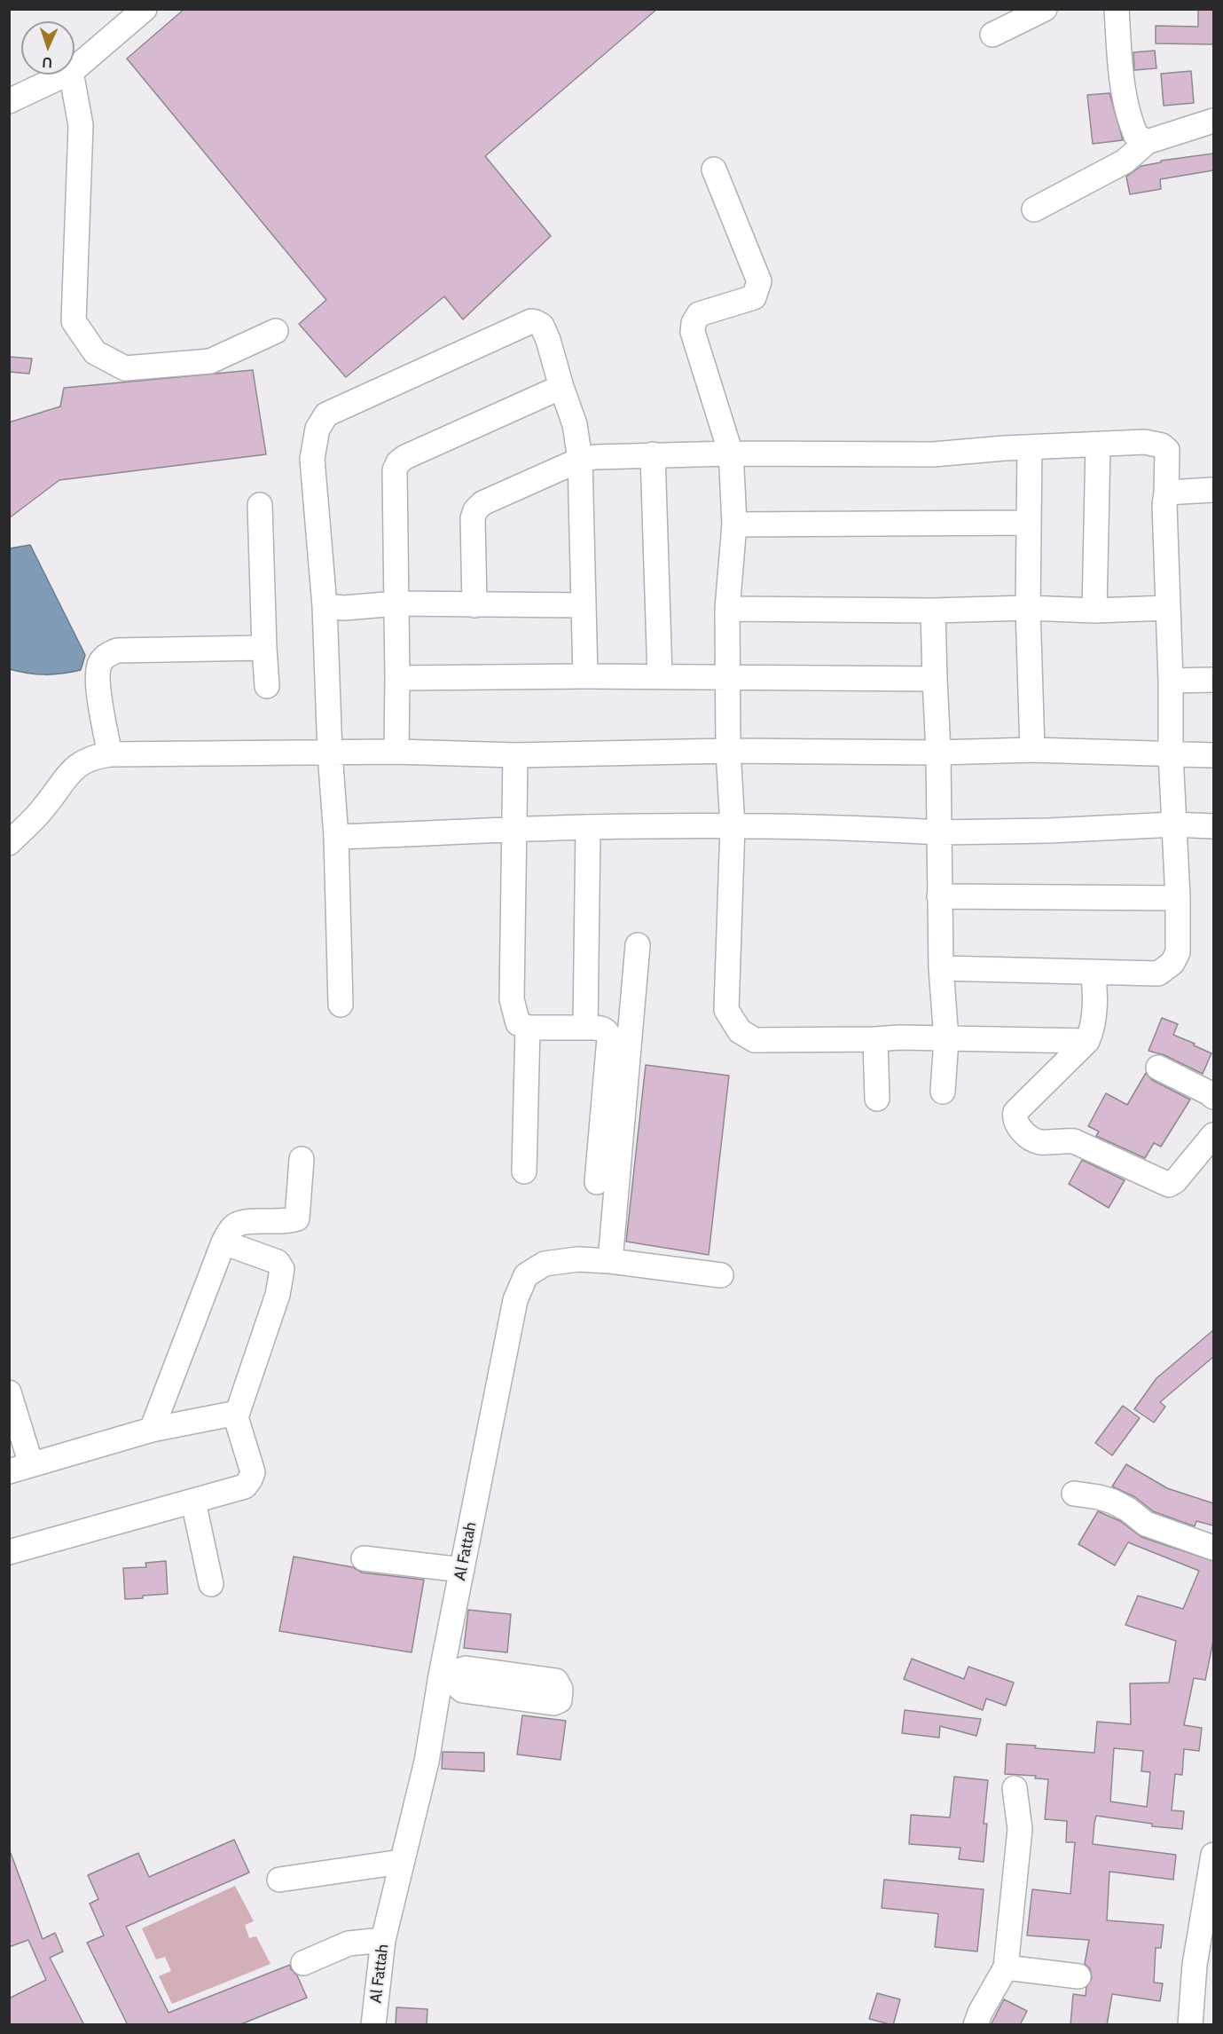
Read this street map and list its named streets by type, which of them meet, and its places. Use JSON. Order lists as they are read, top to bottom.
{
  "streets": {
    "street": ["Al Fattah"]
  },
  "north": "bottom"
}
